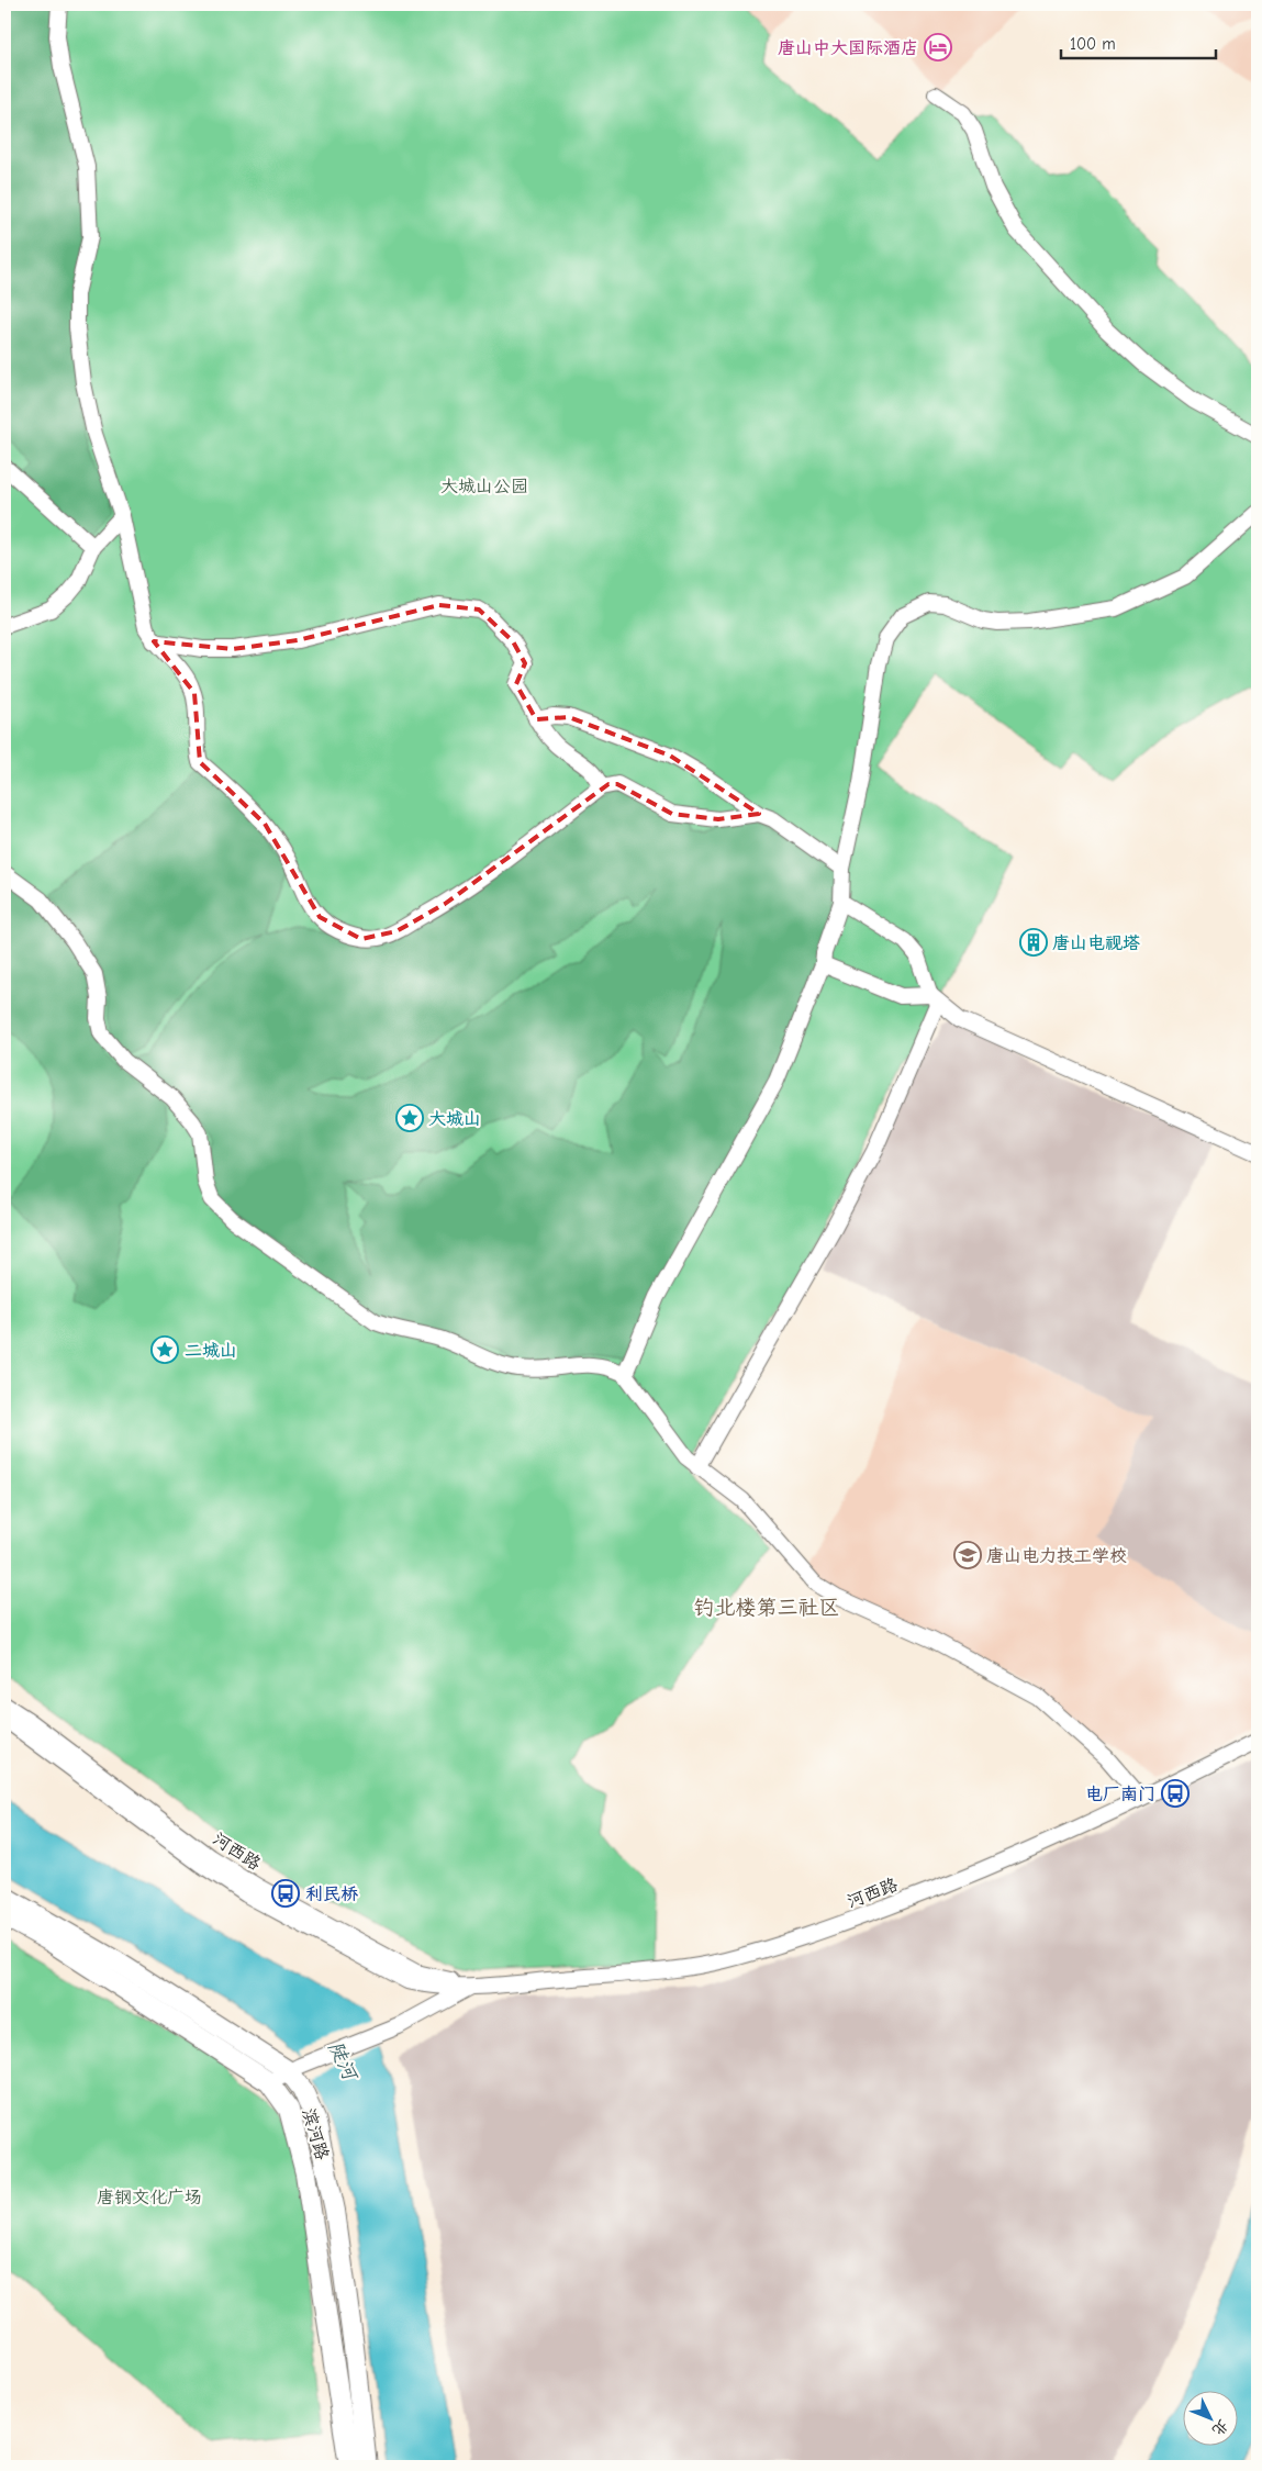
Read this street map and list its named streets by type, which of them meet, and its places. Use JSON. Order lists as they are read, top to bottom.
{
  "streets": {
    "main road": ["滨河路"],
    "street": ["河西路"]
  },
  "districts": ["钓北楼第三社区"],
  "water": ["陡河"],
  "parks": ["大城山公园", "唐钢文化广场"],
  "places": {
    "hotel": ["唐山中大国际酒店"],
    "building": ["唐山电视塔"],
    "place": ["大城山", "二城山"],
    "school or university": ["唐山电力技工学校"],
    "bus stop": ["电厂南门", "利民桥"]
  },
  "scale_bar": "100 m",
  "north": "bottom right"
}
